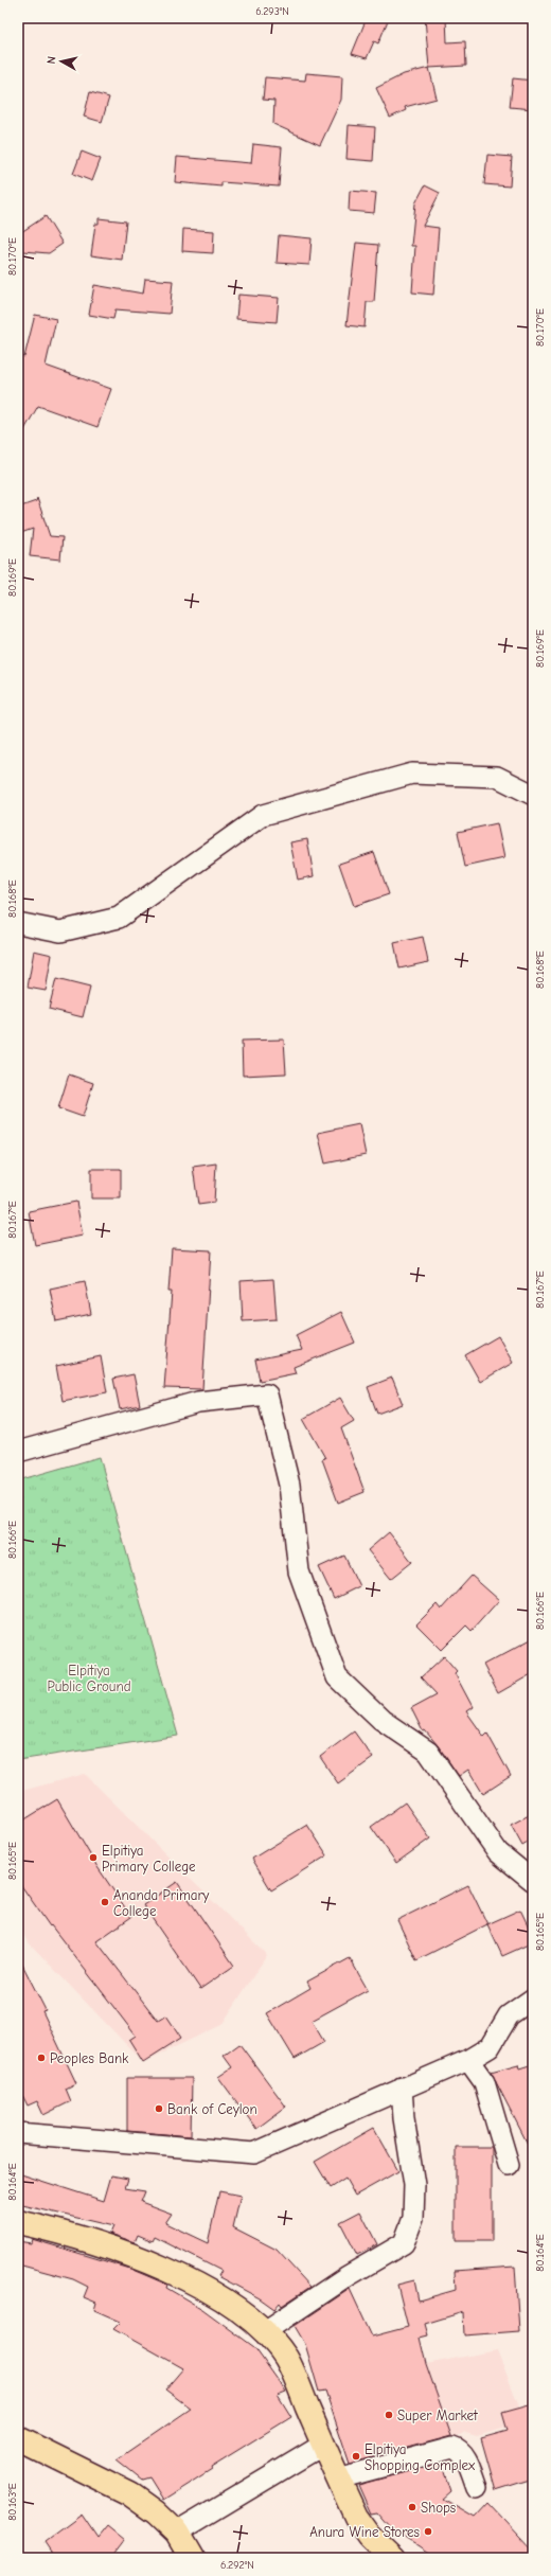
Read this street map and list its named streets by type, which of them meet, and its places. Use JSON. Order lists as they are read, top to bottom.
{
  "parks": ["Elpitiya Public Ground"],
  "places": [
    "Elpitiya Primary College",
    "Ananda Primary College",
    "Peoples Bank",
    "Bank of Ceylon",
    "Super Market",
    "Elpitiya Shopping Complex",
    "Shops",
    "Anura Wine Stores"
  ],
  "north": "left",
  "coordinates": [
    "6.293°N",
    "80.170°E",
    "80.169°E",
    "80.168°E",
    "80.167°E",
    "80.166°E",
    "80.165°E",
    "80.164°E",
    "80.163°E",
    "6.292°N"
  ]
}
